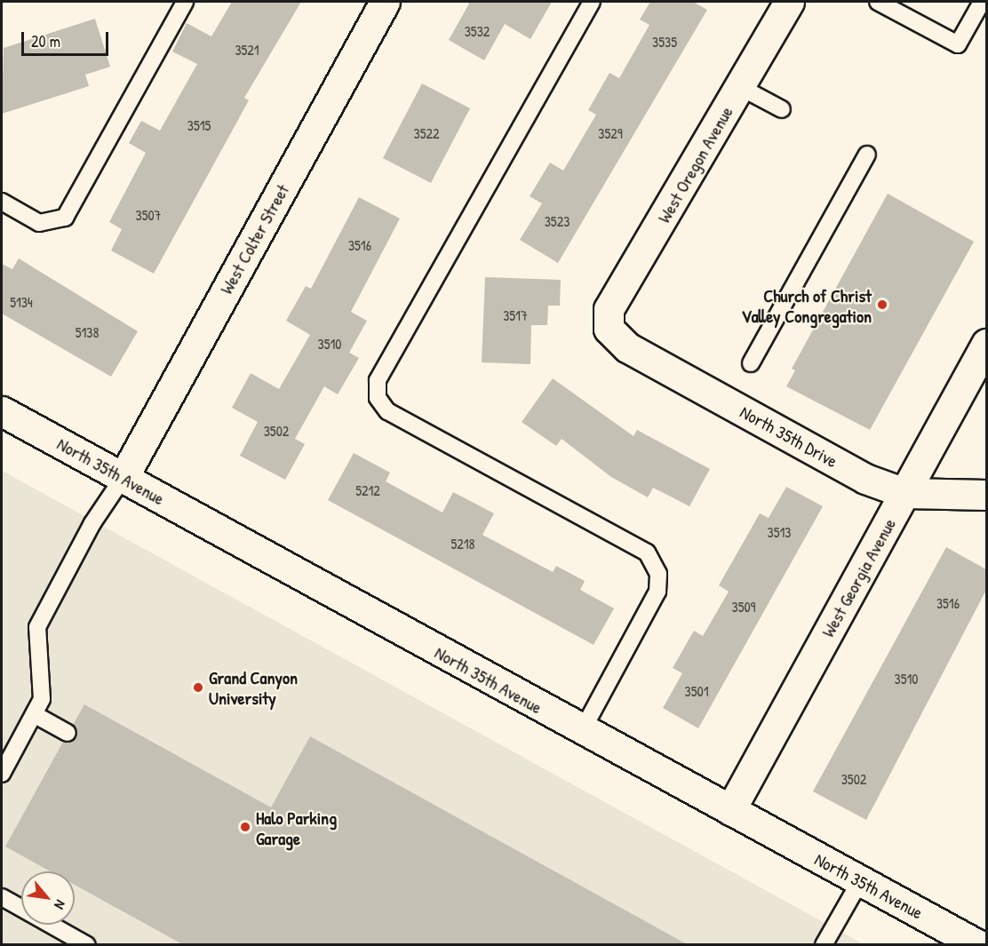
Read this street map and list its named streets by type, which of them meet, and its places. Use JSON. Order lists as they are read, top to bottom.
{
  "streets": {
    "street": [
      "West Oregon Avenue",
      "West Colter Street",
      "North 35th Drive",
      "North 35th Avenue",
      "West Georgia Avenue"
    ]
  },
  "crossings": [
    ["West Oregon Avenue", "North 35th Drive"],
    ["West Colter Street", "North 35th Avenue"],
    ["North 35th Drive", "West Georgia Avenue"],
    ["North 35th Avenue", "West Georgia Avenue"]
  ],
  "places": ["Church of Christ Valley Congregation", "Grand Canyon University", "Halo Parking Garage"],
  "house_numbers": [
    "3532",
    "3535",
    "3521",
    "3515",
    "3522",
    "3529",
    "3507",
    "3523",
    "3516",
    "5134",
    "3517",
    "5138",
    "3510",
    "3502",
    "5212",
    "3513",
    "5218",
    "3516",
    "3509",
    "3510",
    "3501",
    "3502"
  ],
  "scale_bar": "20 m",
  "north": "bottom right"
}
